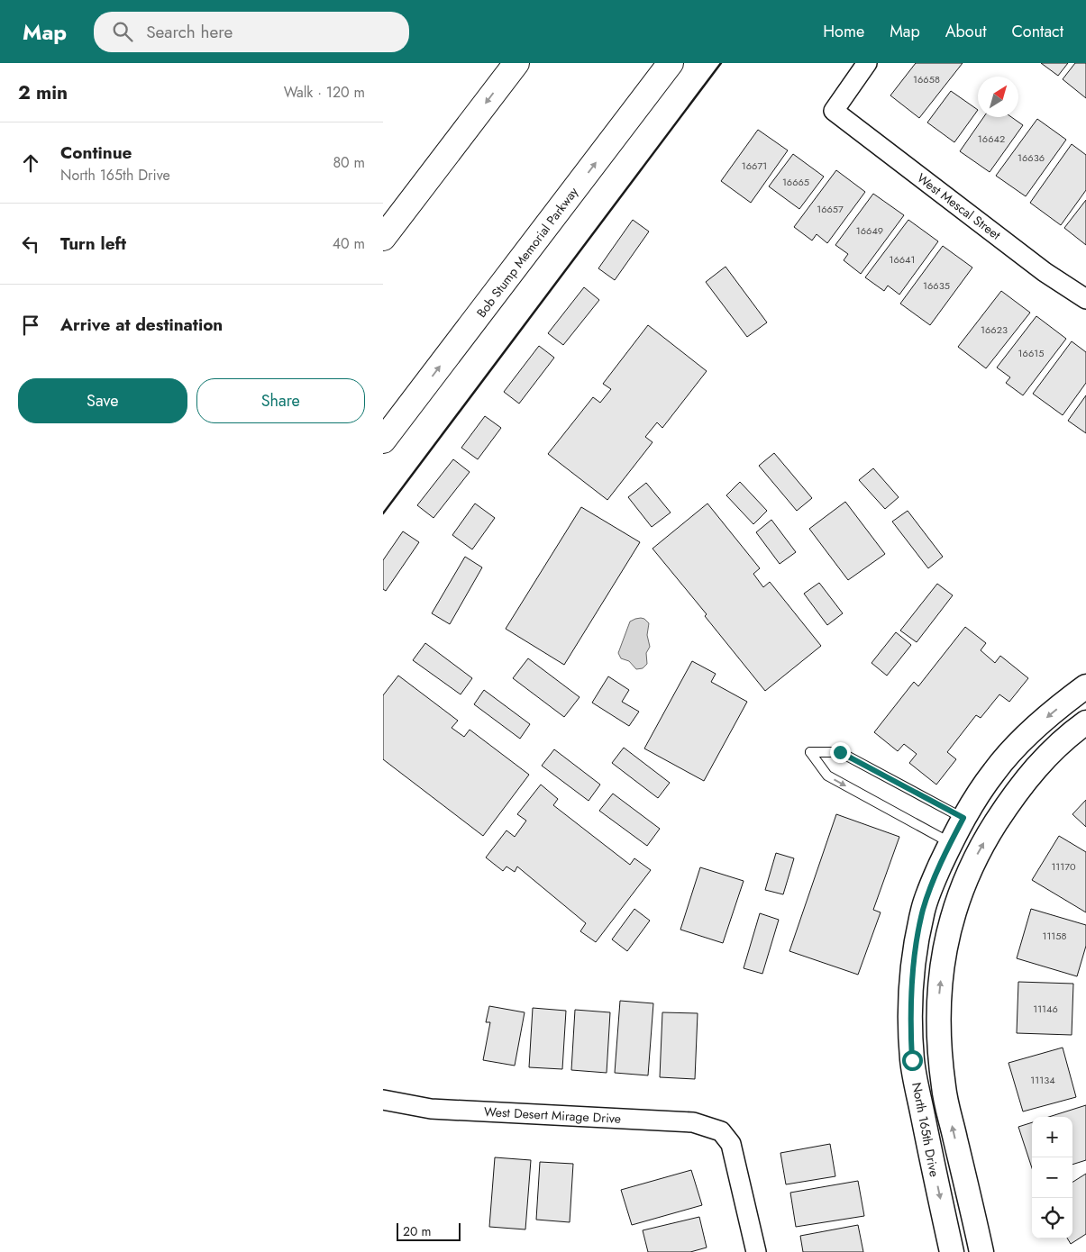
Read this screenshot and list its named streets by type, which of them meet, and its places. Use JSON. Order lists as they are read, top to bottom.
{
  "streets": {
    "highway": ["Bob Stump Memorial Parkway"],
    "street": ["West Mescal Street", "West Desert Mirage Drive", "North 165th Drive"]
  },
  "house_numbers": [
    "16658",
    "16642",
    "16636",
    "16671",
    "16665",
    "16657",
    "16649",
    "16641",
    "16635",
    "16623",
    "16615",
    "11170",
    "11158",
    "11146",
    "11134"
  ],
  "scale_bar": "20 m",
  "north": "top right",
  "page": {
    "header": "Map",
    "search": "Search here",
    "nav": [
      "Home",
      "Map",
      "About",
      "Contact"
    ],
    "heading": ["2 min", "Walk · 120 m"],
    "list": [
      ["Continue", "North 165th Drive", "80 m"],
      ["Turn left", "40 m"],
      "Arrive at destination"
    ],
    "buttons": ["Save", "Share"],
    "map_buttons": ["+", "−"],
    "scale": "20 m"
  }
}
